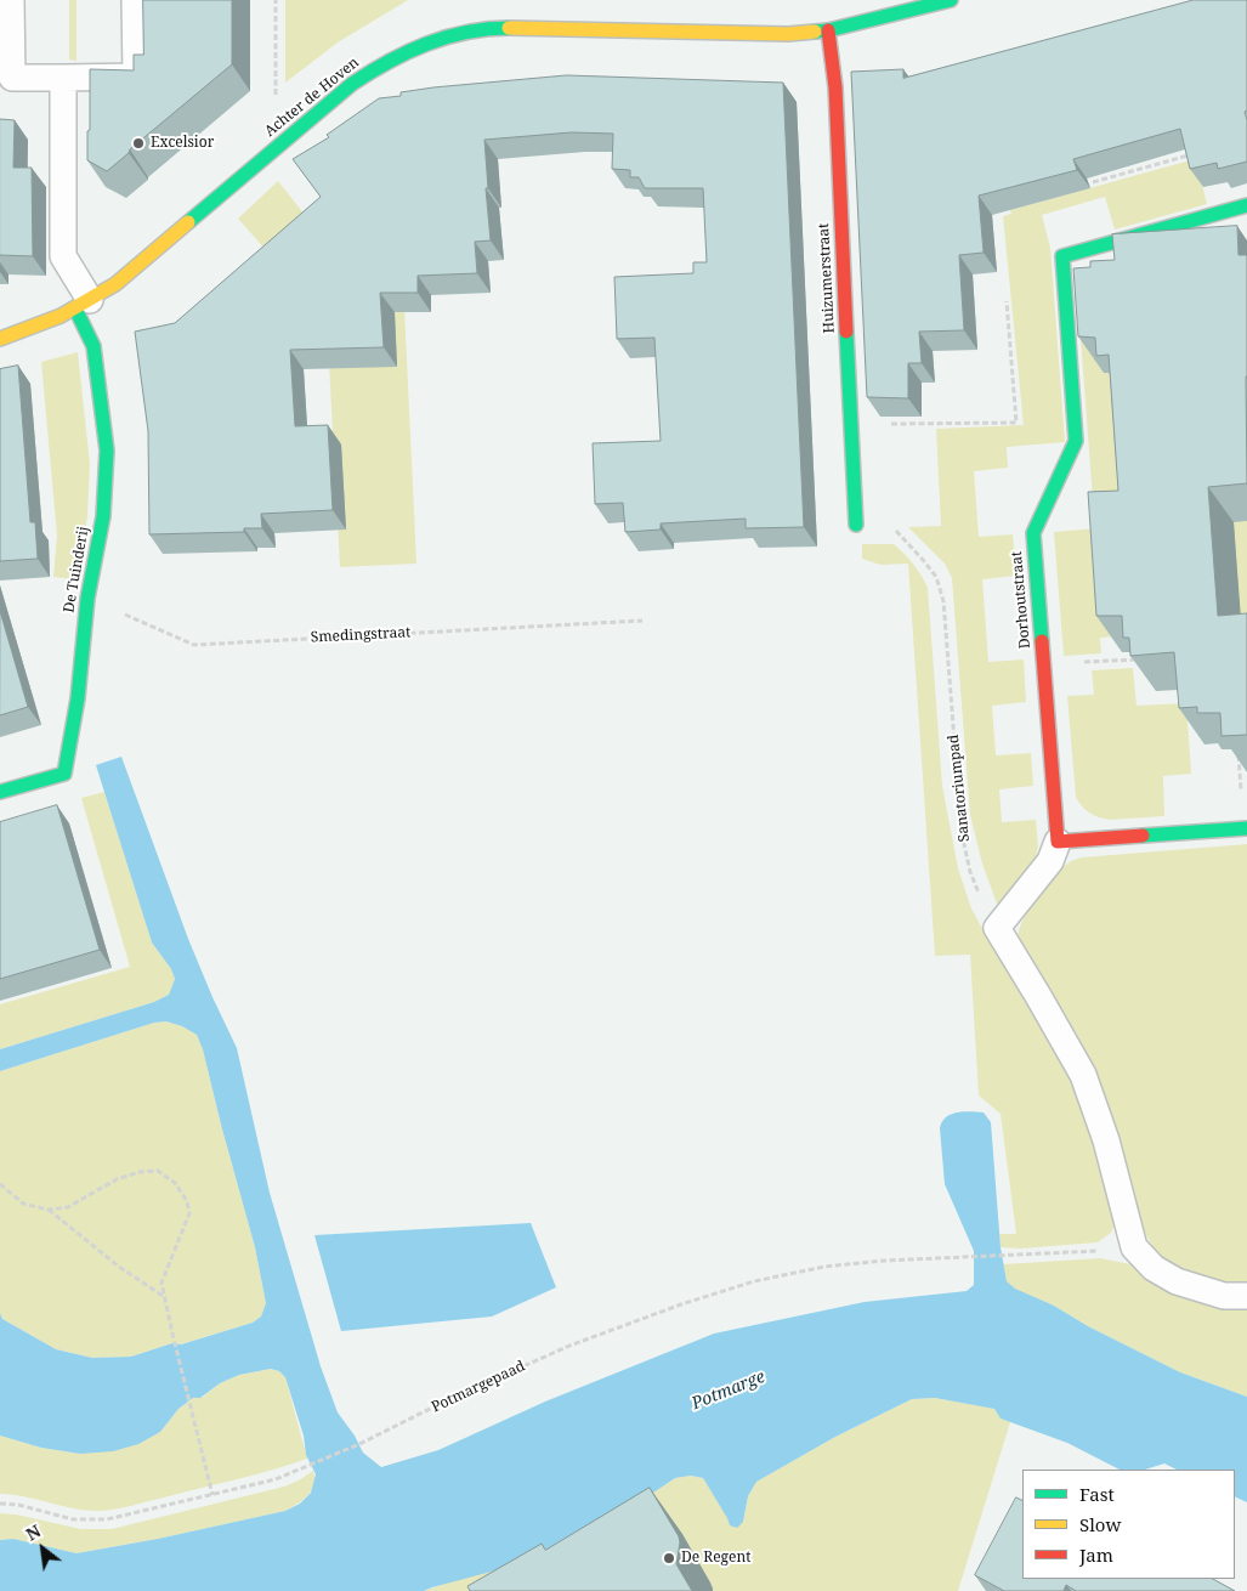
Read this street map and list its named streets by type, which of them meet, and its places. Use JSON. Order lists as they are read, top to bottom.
{
  "streets": {
    "street": [
      "Achter de Hoven",
      "Huizumerstraat",
      "De Tuinderij",
      "Dorhoutstraat"
    ],
    "path": ["Smedingstraat", "Sanatoriumpad", "Potmargepaad"]
  },
  "crossings": [
    ["Achter de Hoven", "Huizumerstraat"],
    ["Achter de Hoven", "De Tuinderij"],
    ["Huizumerstraat", "Sanatoriumpad"],
    ["De Tuinderij", "Smedingstraat"]
  ],
  "water": ["Potmarge"],
  "places": ["Excelsior", "De Regent"],
  "legend": ["Fast", "Slow", "Jam"],
  "north": "top left"
}
